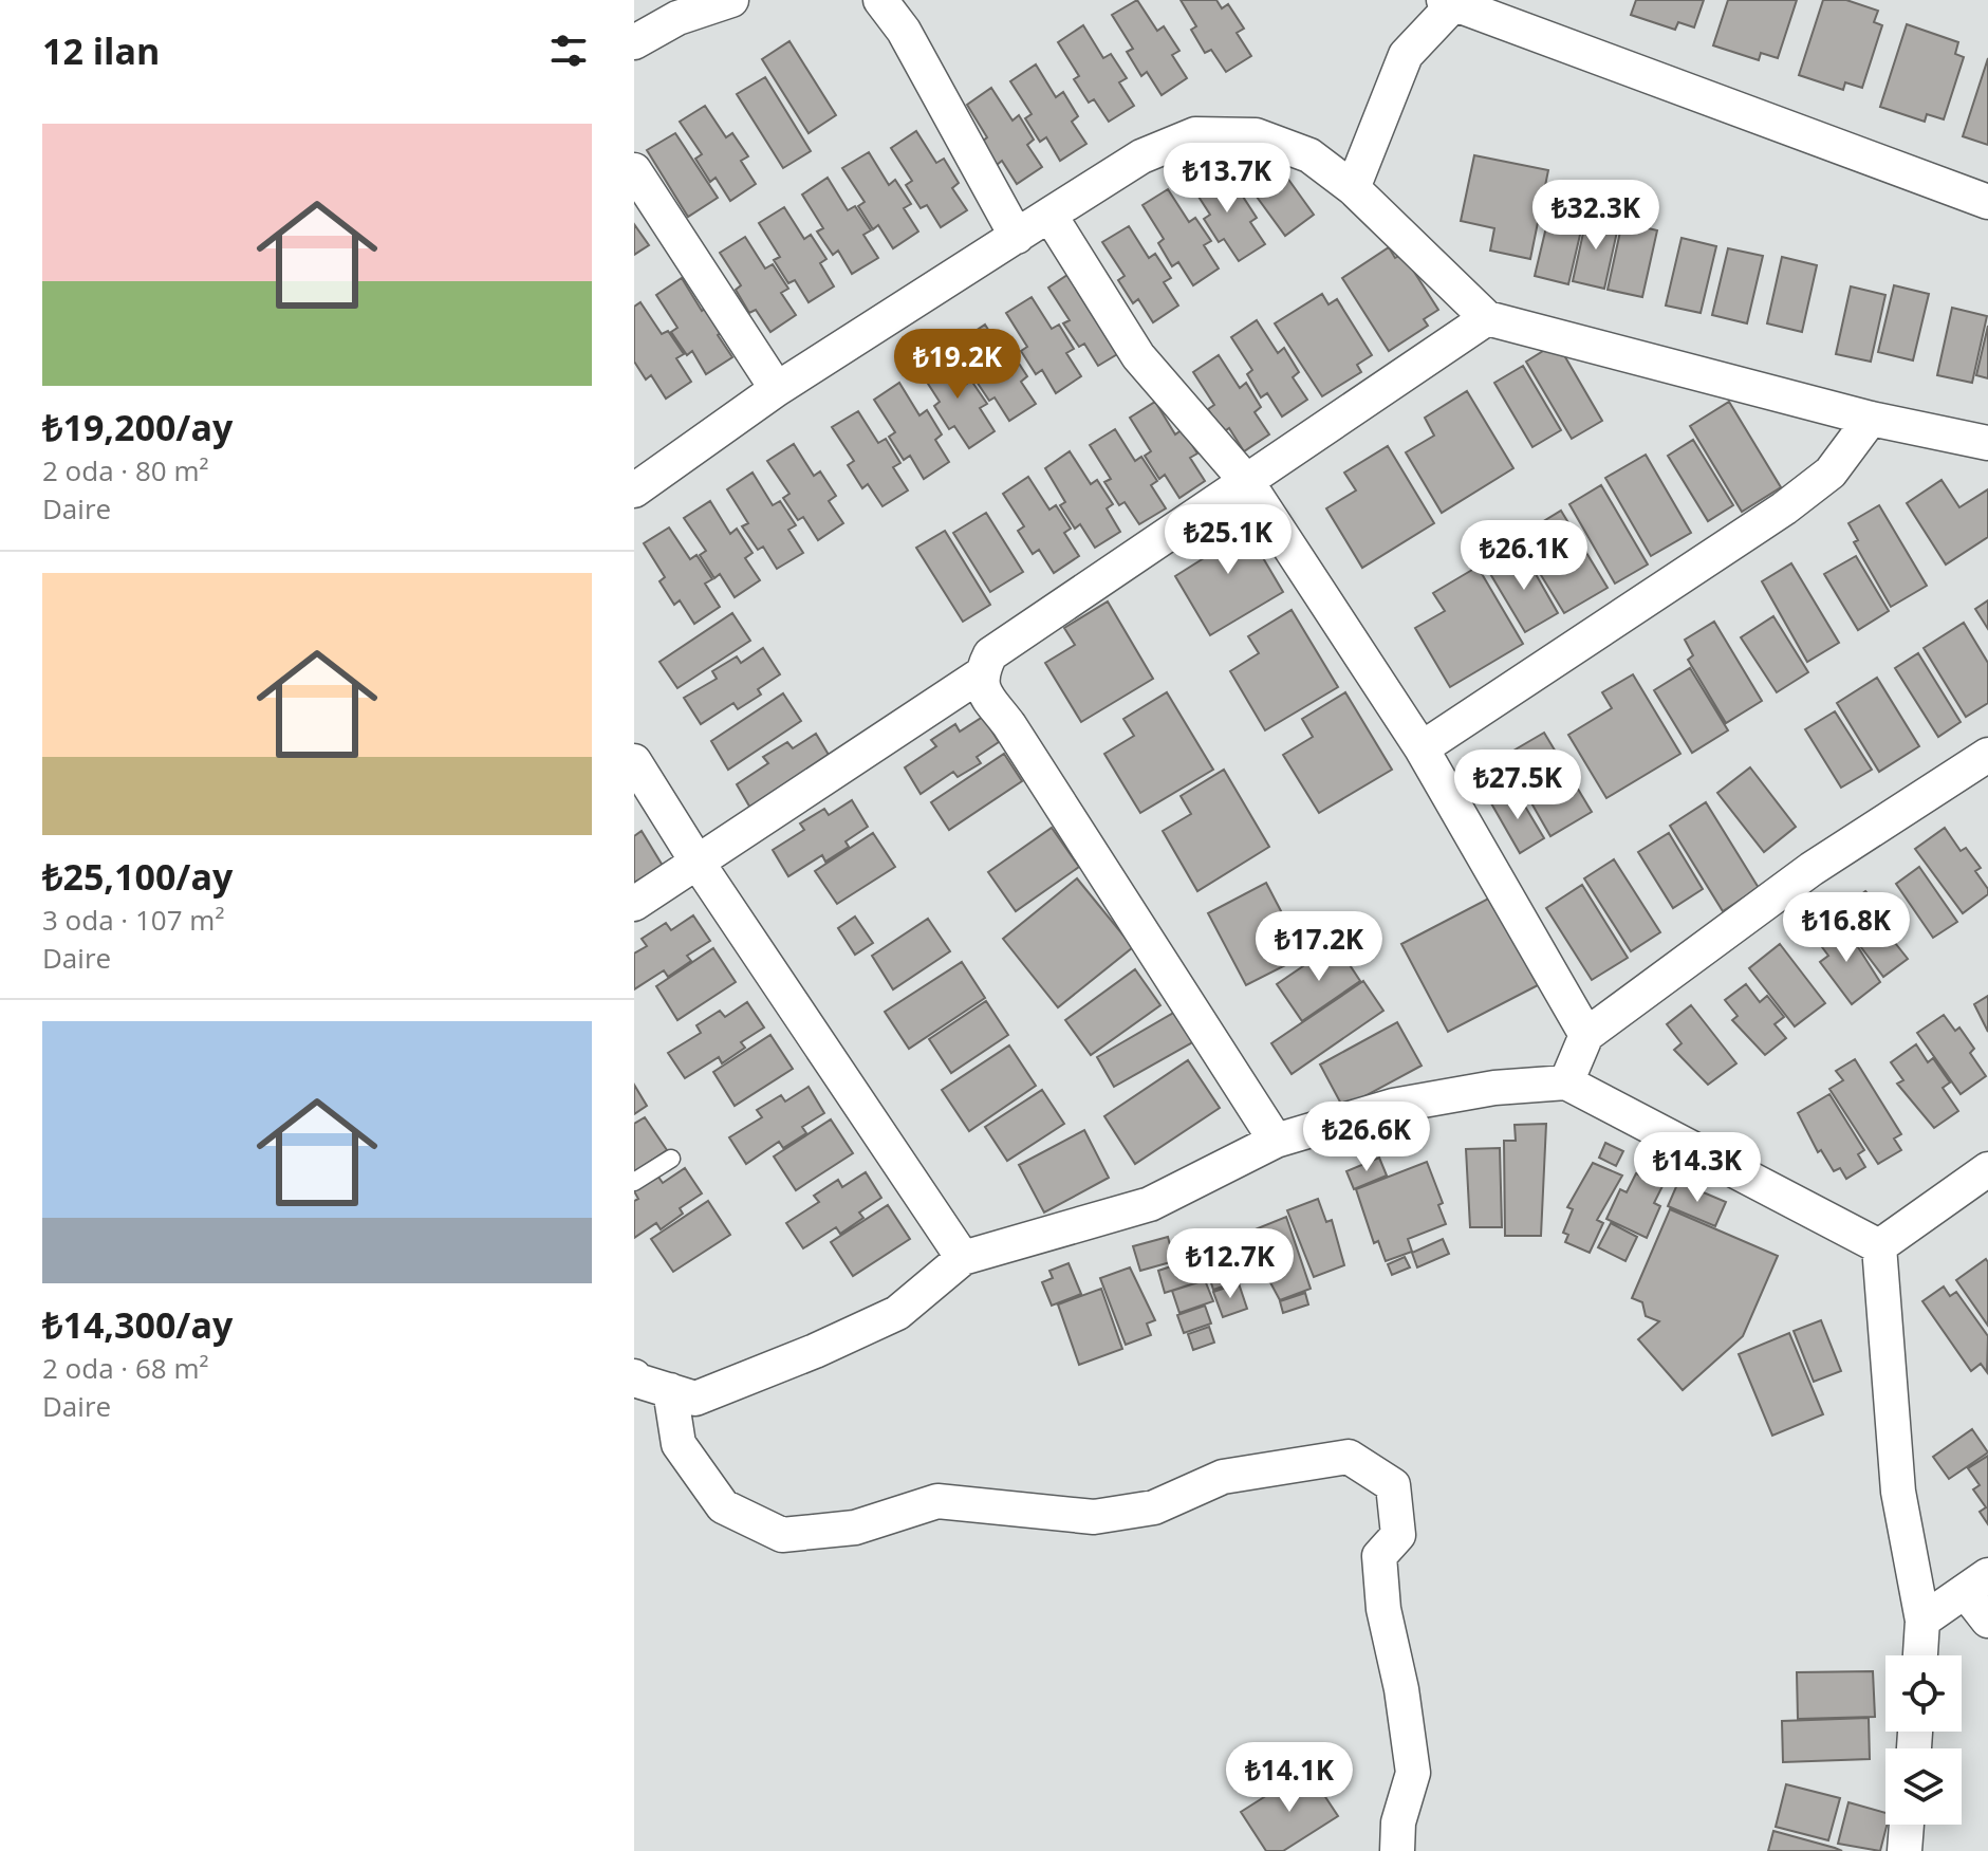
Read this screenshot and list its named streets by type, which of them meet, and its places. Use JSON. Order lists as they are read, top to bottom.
{
  "page": {
    "heading": "12 ilan",
    "list": [
      {
        "name": "₺19,200/ay",
        "note": "2 oda · 80 m² · Daire"
      },
      {
        "name": "₺25,100/ay",
        "note": "3 oda · 107 m² · Daire"
      },
      {
        "name": "₺14,300/ay",
        "note": "2 oda · 68 m² · Daire"
      }
    ],
    "price": [
      "₺13.7K",
      "₺32.3K",
      "₺19.2K",
      "₺25.1K",
      "₺26.1K",
      "₺27.5K",
      "₺16.8K",
      "₺17.2K",
      "₺26.6K",
      "₺14.3K",
      "₺12.7K",
      "₺14.1K"
    ]
  }
}
